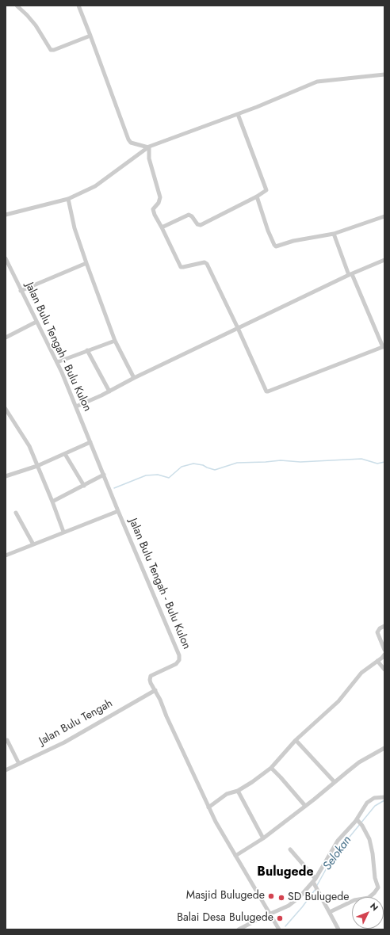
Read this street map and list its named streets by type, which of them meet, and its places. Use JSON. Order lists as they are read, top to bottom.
{
  "streets": {
    "street": ["Jalan Bulu Tengah - Bulu Kulon", "Jalan Bulu Tengah"]
  },
  "crossings": [
    ["Jalan Bulu Tengah - Bulu Kulon", "Jalan Bulu Tengah"]
  ],
  "districts": ["Bulugede"],
  "water": ["Selokan"],
  "places": ["Masjid Bulugede", "SD Bulugede", "Balai Desa Bulugede"],
  "north": "top right"
}
